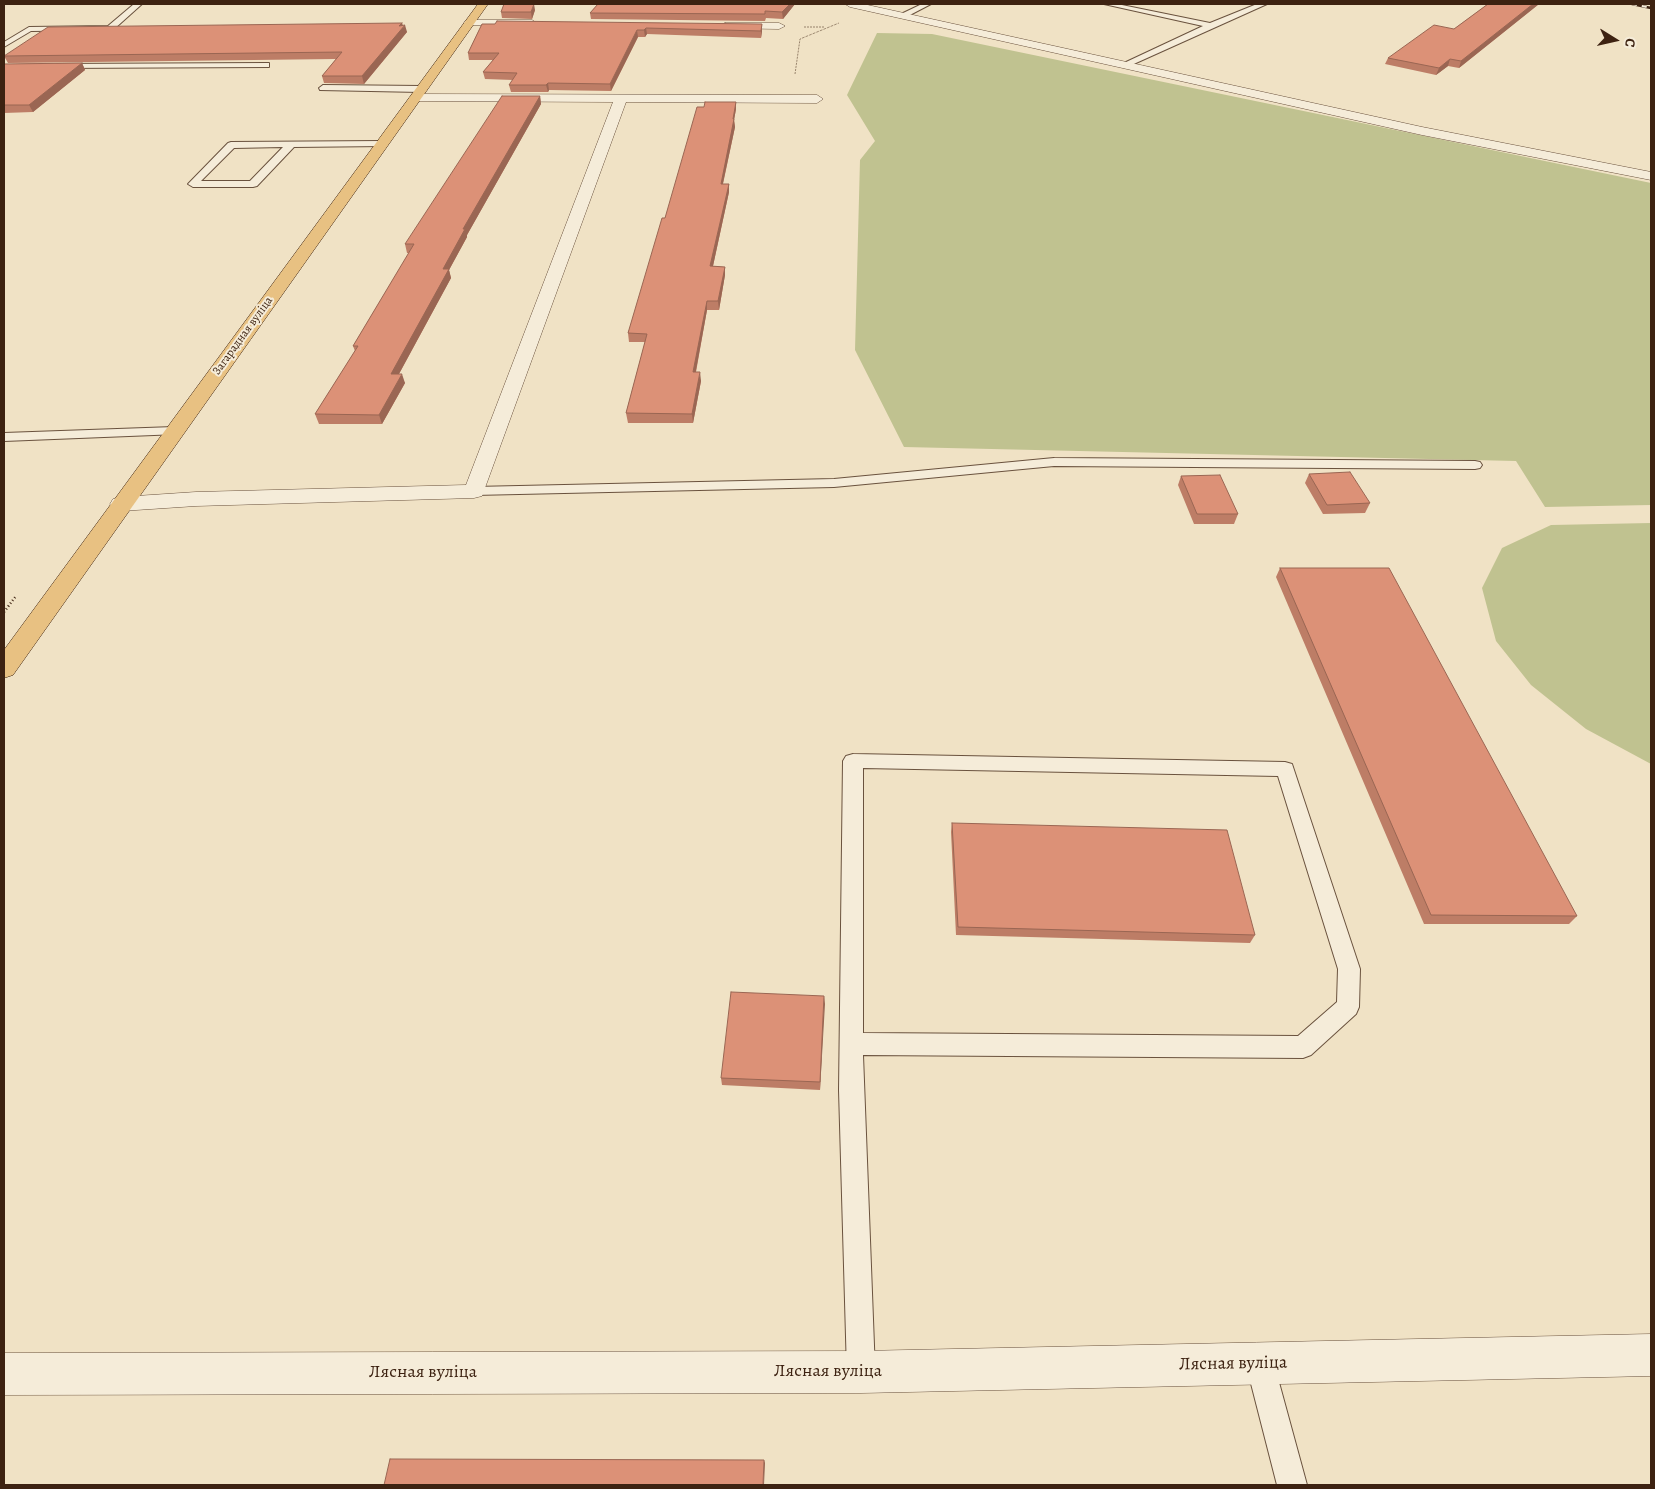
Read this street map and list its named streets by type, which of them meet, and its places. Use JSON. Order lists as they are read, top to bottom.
{
  "streets": {
    "main road": ["Загарадная вуліца"],
    "street": ["Лясная вуліца"]
  },
  "north": "right"
}
